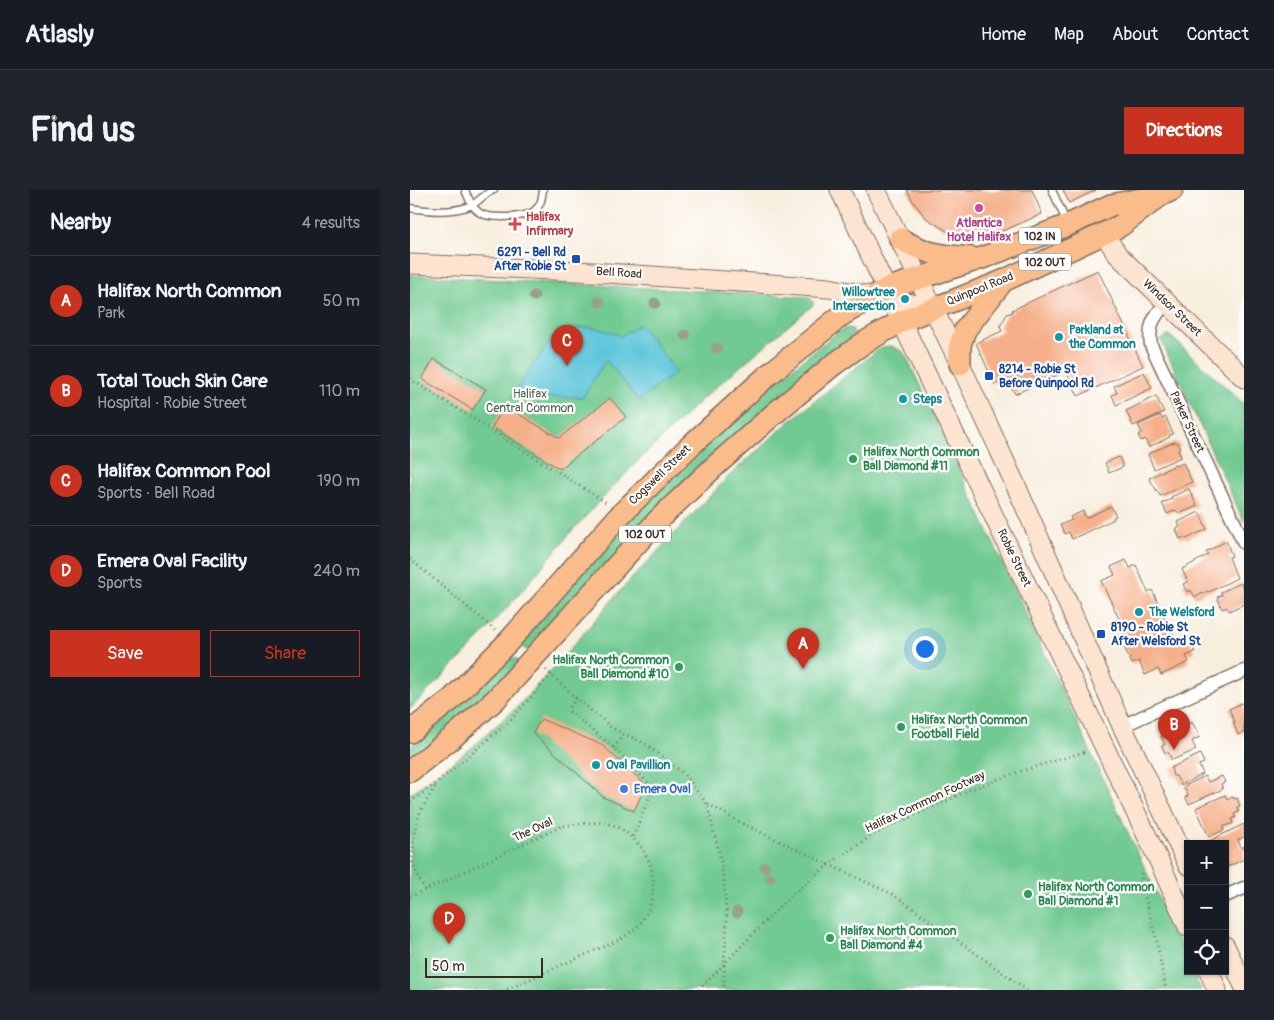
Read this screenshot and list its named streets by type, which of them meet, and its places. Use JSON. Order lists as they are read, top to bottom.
{
  "streets": {
    "main road": [
      "102 IN",
      "102 OUT",
      "Bell Road",
      "Quinpool Road",
      "Windsor Street",
      "Cogswell Street",
      "Robie Street"
    ],
    "street": ["Parker Street"],
    "path": ["Halifax Common Footway", "The Oval"]
  },
  "crossings": [
    ["102 OUT", "Quinpool Road"],
    ["102 OUT", "Robie Street"],
    ["Bell Road", "Quinpool Road"],
    ["Bell Road", "Cogswell Street"],
    ["Bell Road", "Robie Street"],
    ["Quinpool Road", "Windsor Street"],
    ["Quinpool Road", "Cogswell Street"],
    ["Quinpool Road", "Robie Street"],
    ["Windsor Street", "Parker Street"],
    ["Cogswell Street", "Robie Street"]
  ],
  "parks": ["Halifax Central Common"],
  "places": {
    "other": [
      "Atlantica Hotel Halifax",
      "Willowtree Intersection",
      "Parkland at the Common",
      "Steps",
      "Halifax North Common Ball Diamond #11",
      "The Welsford",
      "Halifax North Common Ball Diamond #10",
      "Halifax North Common Football Field",
      "Oval Pavillion",
      "Emera Oval",
      "Halifax North Common Ball Diamond #1",
      "Halifax North Common Ball Diamond #4"
    ],
    "health": ["Halifax Infirmary"],
    "transit": ["6291 - Bell Rd After Robie St", "8214 - Robie St Before Quinpool Rd", "8190 - Robie St After Welsford St"]
  },
  "scale_bar": "50 m",
  "page": {
    "header": "Atlasly",
    "nav": [
      "Home",
      "Map",
      "About",
      "Contact"
    ],
    "buttons": [
      "Directions",
      ["Save", "Share"]
    ],
    "title": "Find us",
    "heading": ["Nearby", "4 results"],
    "list": [
      {
        "mark": "A",
        "name": "Halifax North Common",
        "note": "Park",
        "value": "50 m"
      },
      {
        "mark": "B",
        "name": "Total Touch Skin Care",
        "note": "Hospital · Robie Street",
        "value": "110 m"
      },
      {
        "mark": "C",
        "name": "Halifax Common Pool",
        "note": "Sports · Bell Road",
        "value": "190 m"
      },
      {
        "mark": "D",
        "name": "Emera Oval Facility",
        "note": "Sports",
        "value": "240 m"
      }
    ],
    "pins": [
      "C",
      "A",
      "B",
      "D"
    ],
    "map_buttons": ["+", "−"],
    "scale": "50 m"
  }
}
